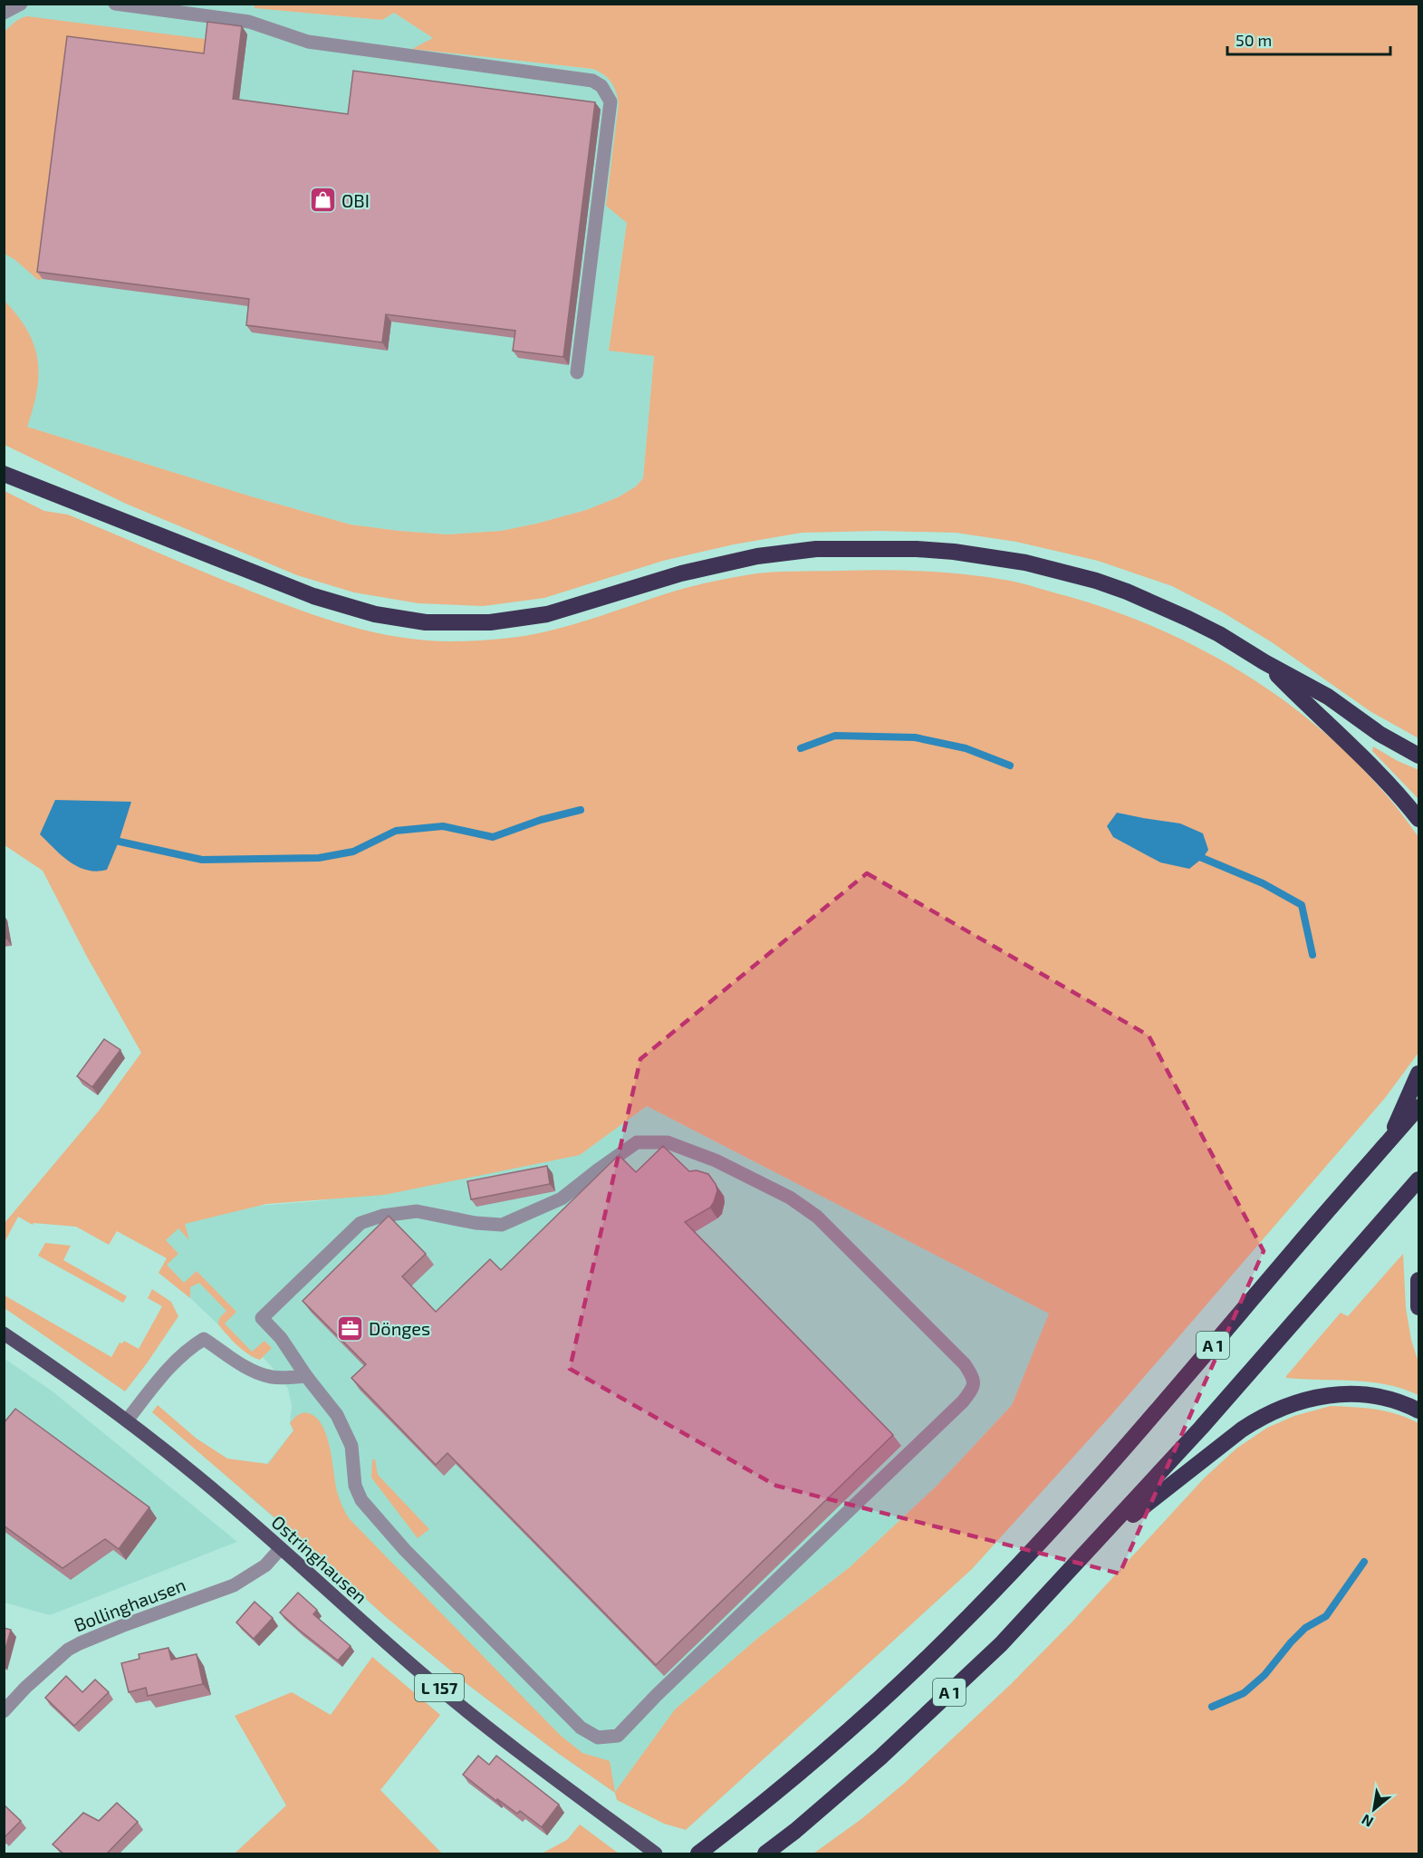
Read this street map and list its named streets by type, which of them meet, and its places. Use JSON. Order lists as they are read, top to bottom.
{
  "streets": {
    "highway": ["A 1"],
    "main road": ["Ostringhausen", "L 157"],
    "street": ["Bollinghausen"]
  },
  "crossings": [
    ["Ostringhausen", "Bollinghausen"]
  ],
  "places": {
    "shop": ["OBI"],
    "office": ["Dönges"]
  },
  "scale_bar": "50 m",
  "north": "bottom left"
}
